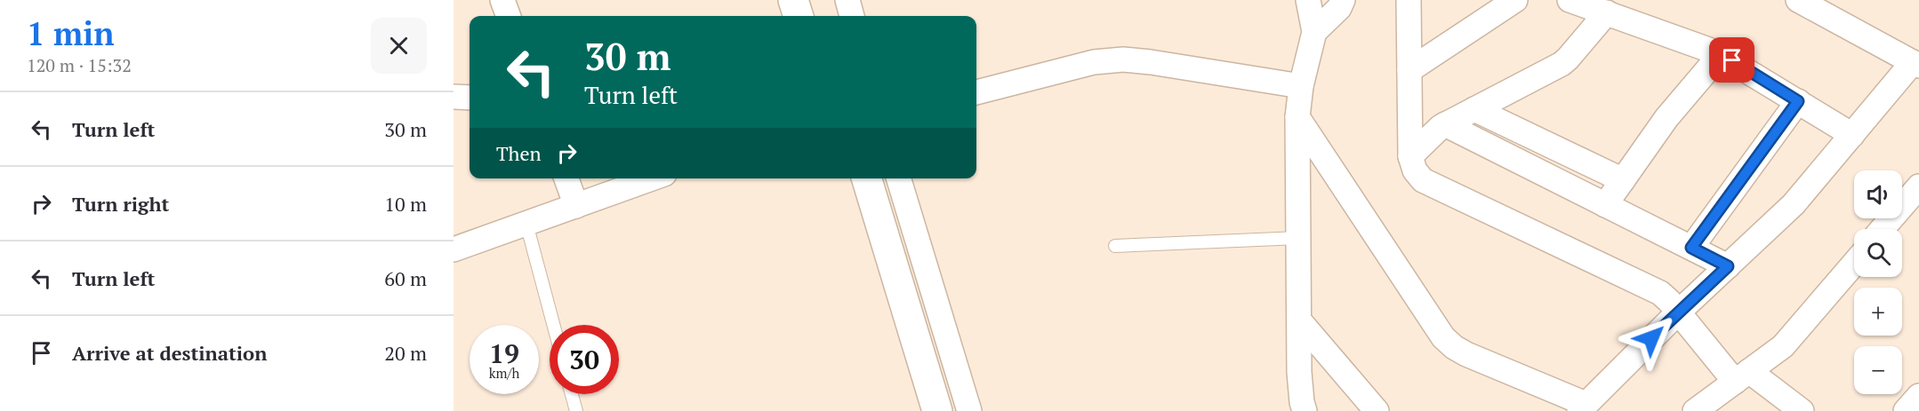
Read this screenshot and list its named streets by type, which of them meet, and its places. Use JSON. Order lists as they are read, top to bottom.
{
  "page": {
    "heading": ["1 min", "120 m · 15:32"],
    "turn": ["30 m", "Turn left"],
    "list": [
      {
        "name": "Turn left",
        "value": "30 m"
      },
      {
        "name": "Turn right",
        "value": "10 m"
      },
      {
        "name": "Turn left",
        "value": "60 m"
      },
      {
        "name": "Arrive at destination",
        "value": "20 m"
      }
    ],
    "then": "Then",
    "map_buttons": ["+", "−"],
    "speed": "19 km/h",
    "limit": "30"
  }
}
